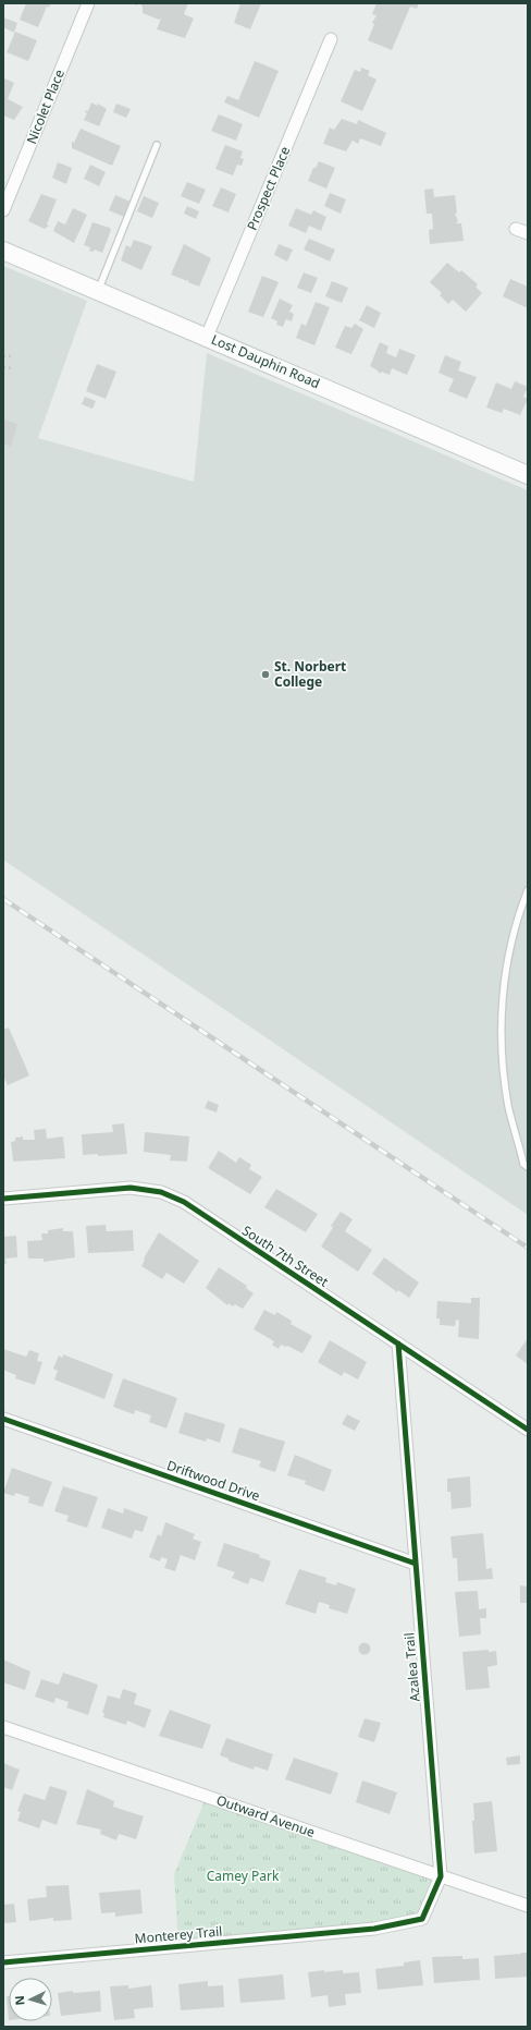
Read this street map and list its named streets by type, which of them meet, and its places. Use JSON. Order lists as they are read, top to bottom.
{
  "streets": {
    "main road": ["Lost Dauphin Road"],
    "street": [
      "Nicolet Place",
      "Prospect Place",
      "South 7th Street",
      "Driftwood Drive",
      "Azalea Trail",
      "Outward Avenue",
      "Monterey Trail"
    ]
  },
  "crossings": [
    ["Prospect Place", "Lost Dauphin Road"],
    ["South 7th Street", "Azalea Trail"],
    ["Driftwood Drive", "Azalea Trail"],
    ["Azalea Trail", "Outward Avenue"],
    ["Azalea Trail", "Monterey Trail"]
  ],
  "parks": ["Camey Park"],
  "places": ["St. Norbert College"],
  "north": "left"
}
